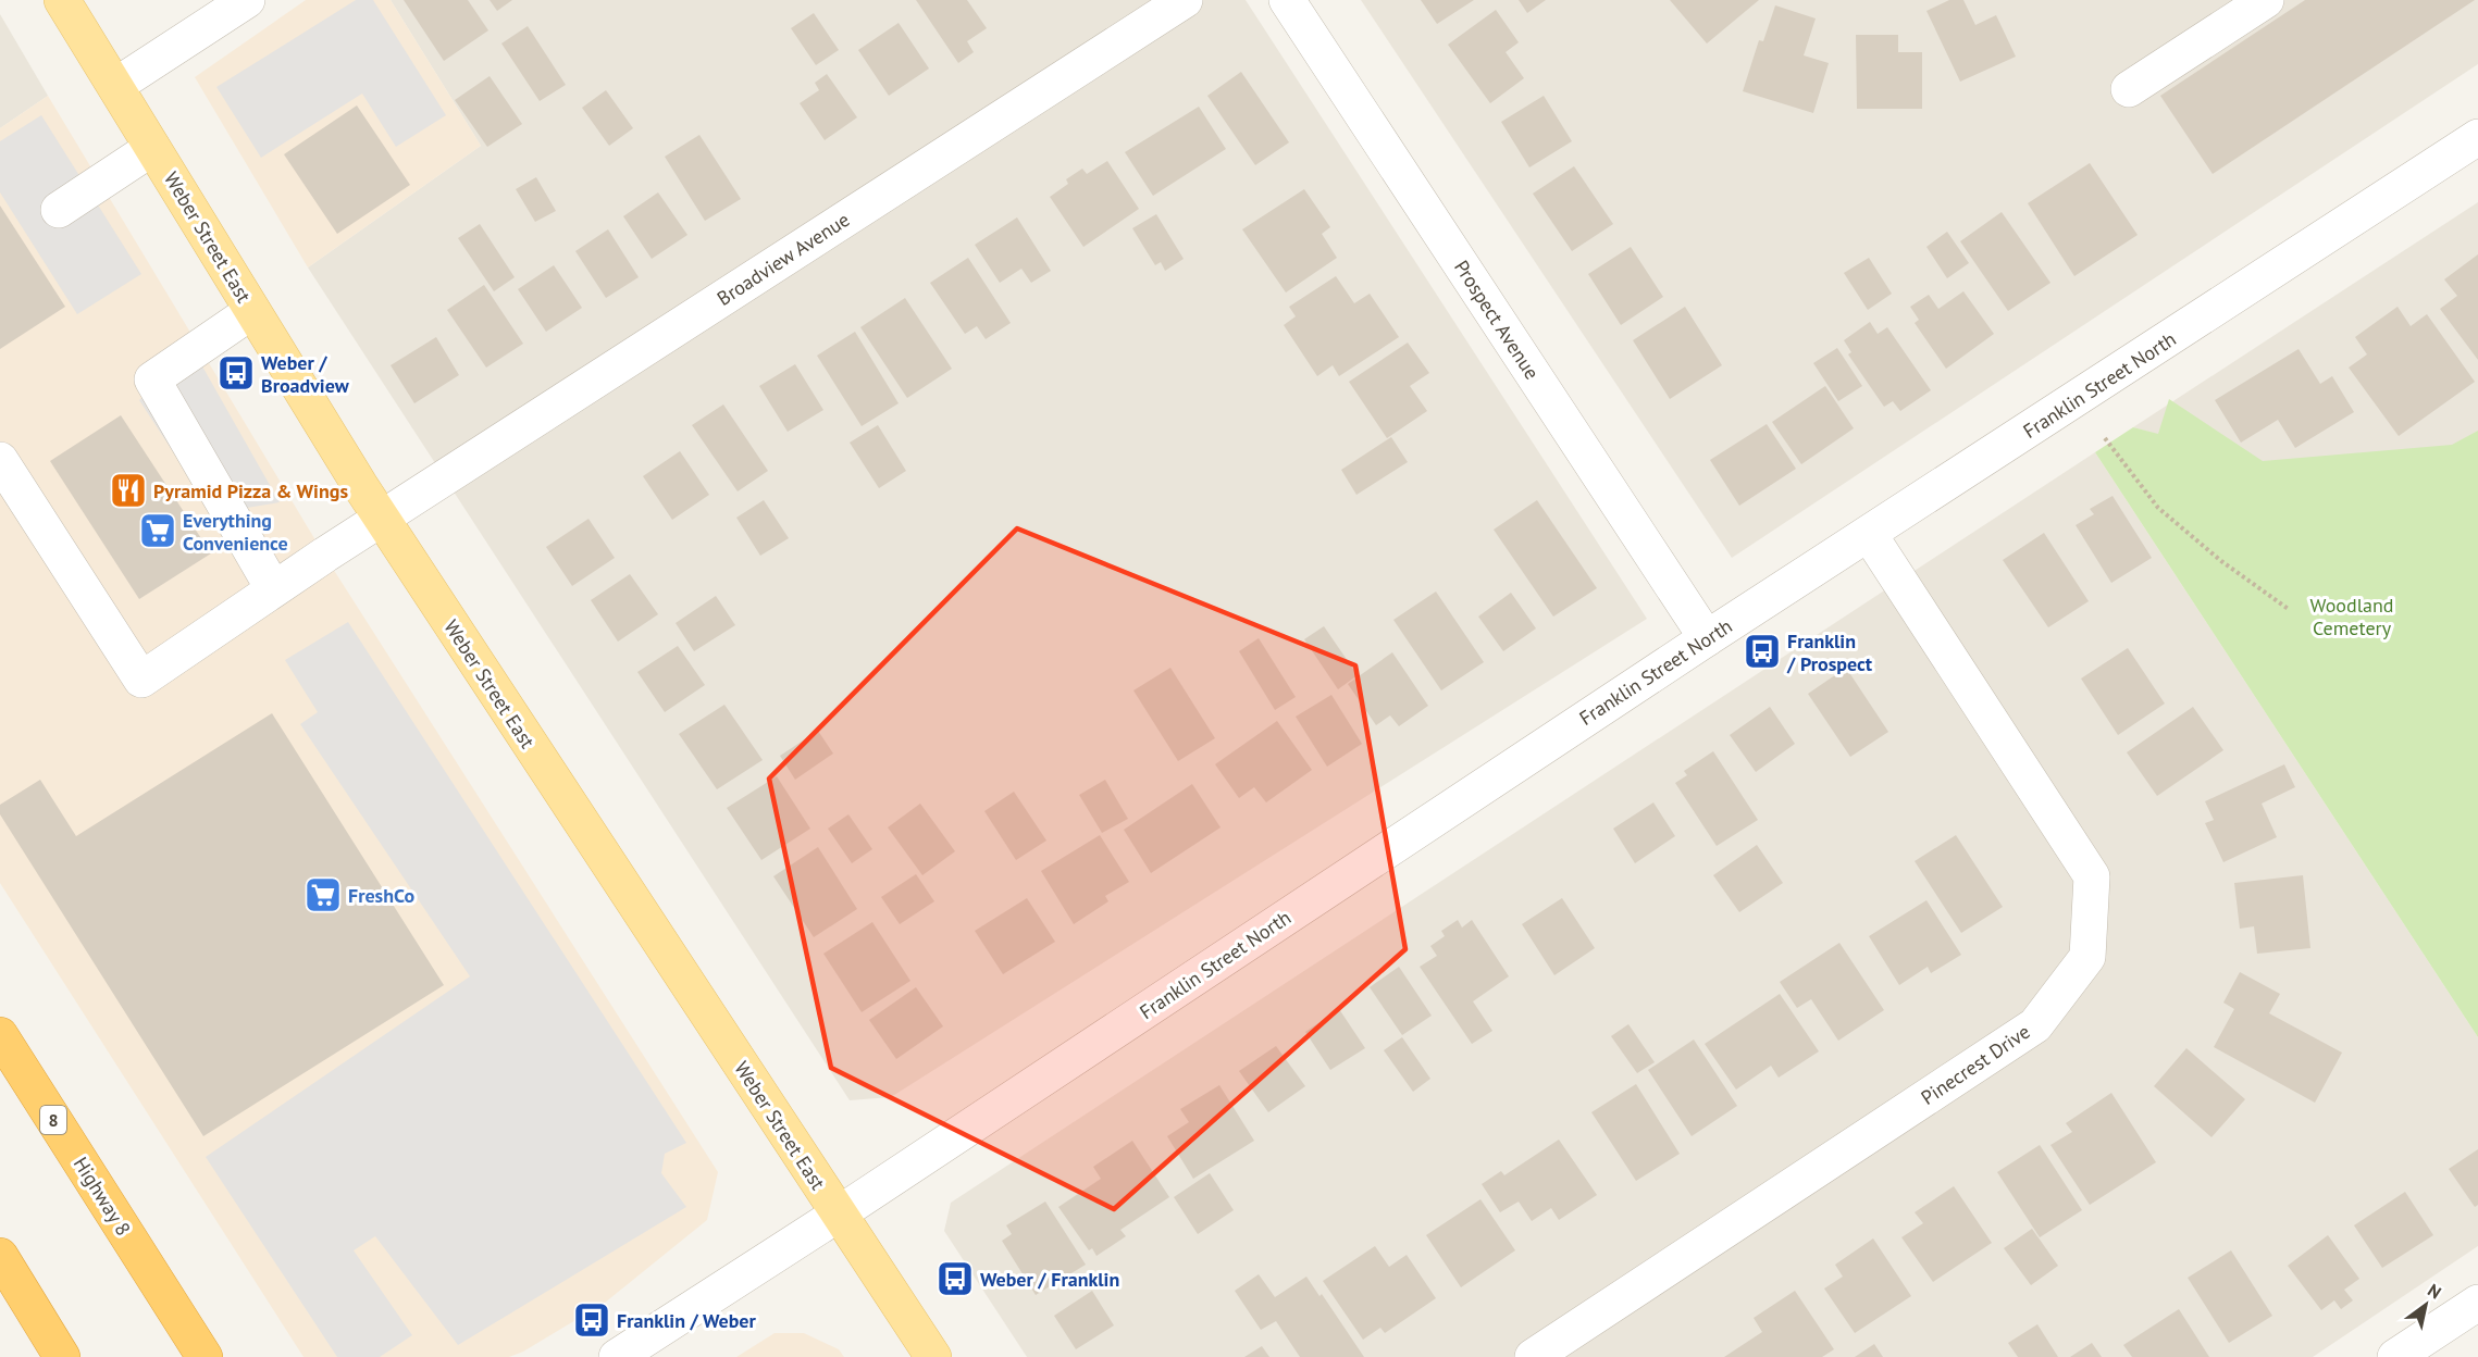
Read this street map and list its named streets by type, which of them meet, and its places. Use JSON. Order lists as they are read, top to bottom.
{
  "streets": {
    "highway": ["8", "Highway 8"],
    "main road": ["Weber Street East"],
    "street": [
      "Broadview Avenue",
      "Prospect Avenue",
      "Franklin Street North",
      "Pinecrest Drive"
    ]
  },
  "crossings": [
    ["Weber Street East", "Broadview Avenue"],
    ["Weber Street East", "Franklin Street North"],
    ["Prospect Avenue", "Franklin Street North"],
    ["Franklin Street North", "Pinecrest Drive"]
  ],
  "parks": ["Woodland Cemetery"],
  "places": {
    "bus stop": [
      "Weber / Broadview",
      "Franklin / Prospect",
      "Weber / Franklin",
      "Franklin / Weber"
    ],
    "restaurant": ["Pyramid Pizza & Wings"],
    "supermarket": ["Everything Convenience", "FreshCo"]
  },
  "north": "top right"
}
